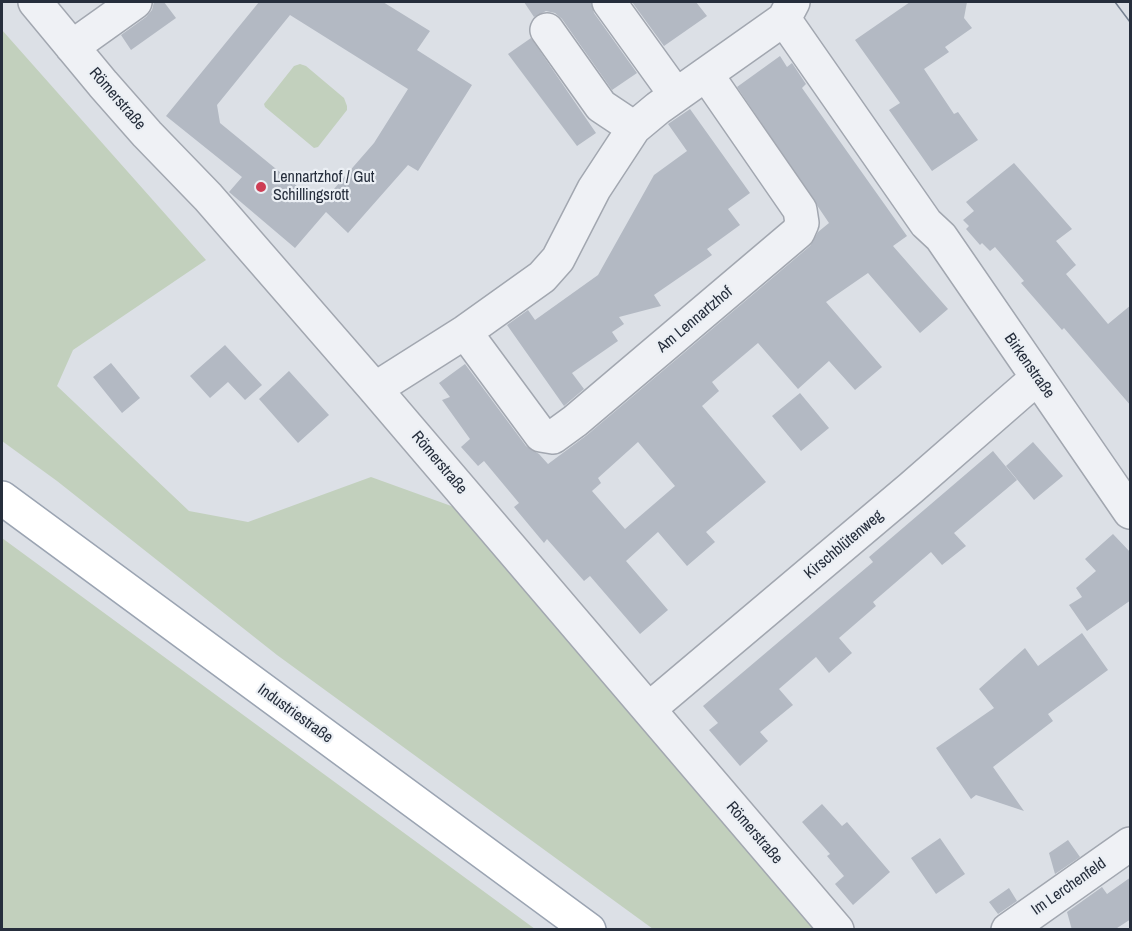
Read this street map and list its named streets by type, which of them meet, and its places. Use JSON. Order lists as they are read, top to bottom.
{
  "streets": {
    "main road": ["Industriestraße"],
    "street": [
      "Römerstraße",
      "Am Lennartzhof",
      "Birkenstraße",
      "Kirschblütenweg",
      "Im Lerchenfeld"
    ]
  },
  "crossings": [
    ["Römerstraße", "Kirschblütenweg"],
    ["Birkenstraße", "Kirschblütenweg"]
  ],
  "places": ["Lennartzhof / Gut Schillingsrott"]
}
